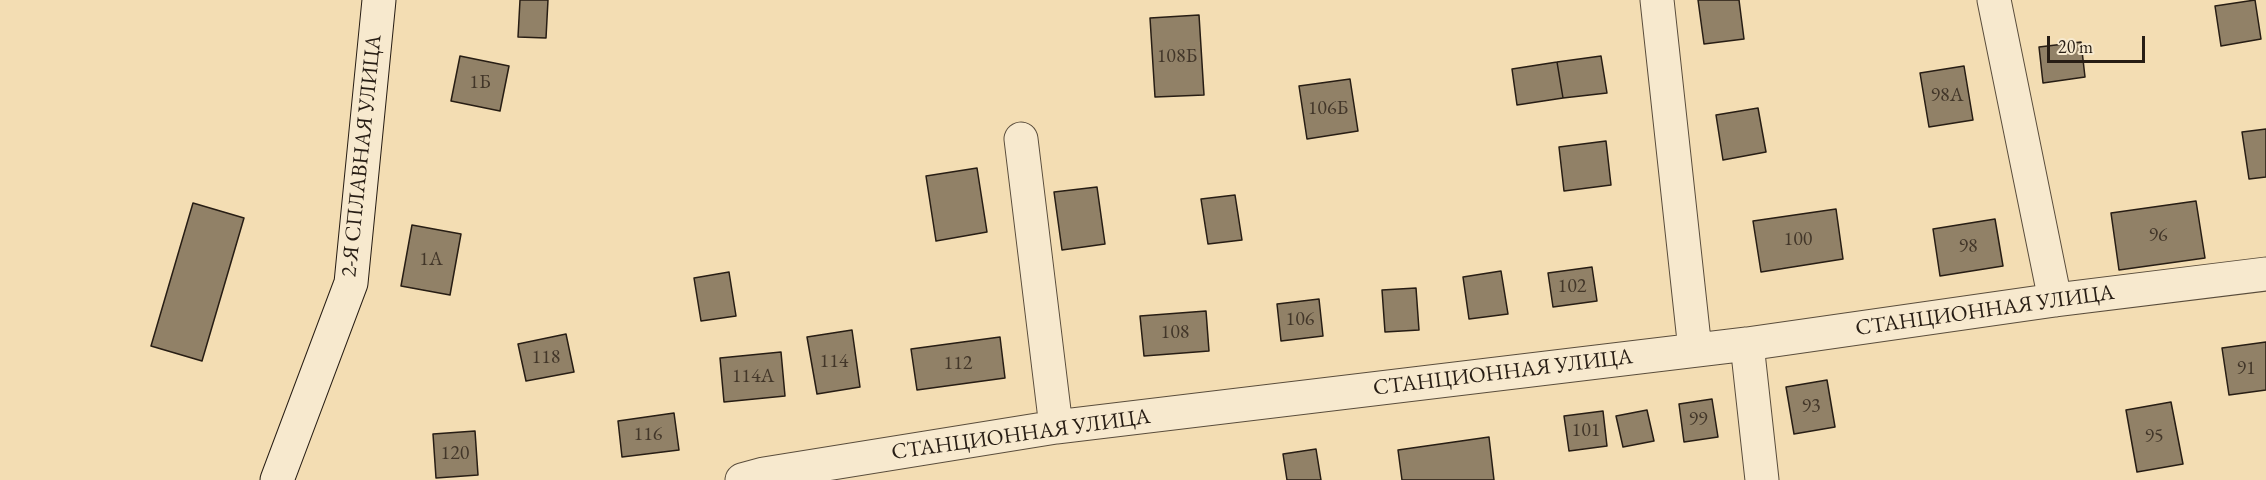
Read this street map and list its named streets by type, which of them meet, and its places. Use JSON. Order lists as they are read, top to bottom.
{
  "streets": {
    "street": ["2-Я СПЛАВНАЯ УЛИЦА", "СТАНЦИОННАЯ УЛИЦА"]
  },
  "house_numbers": [
    "108Б",
    "1Б",
    "98А",
    "106Б",
    "96",
    "100",
    "98",
    "1А",
    "102",
    "106",
    "108",
    "118",
    "114",
    "112",
    "91",
    "114А",
    "93",
    "99",
    "101",
    "116",
    "95",
    "120"
  ],
  "scale_bar": "20 m"
}
